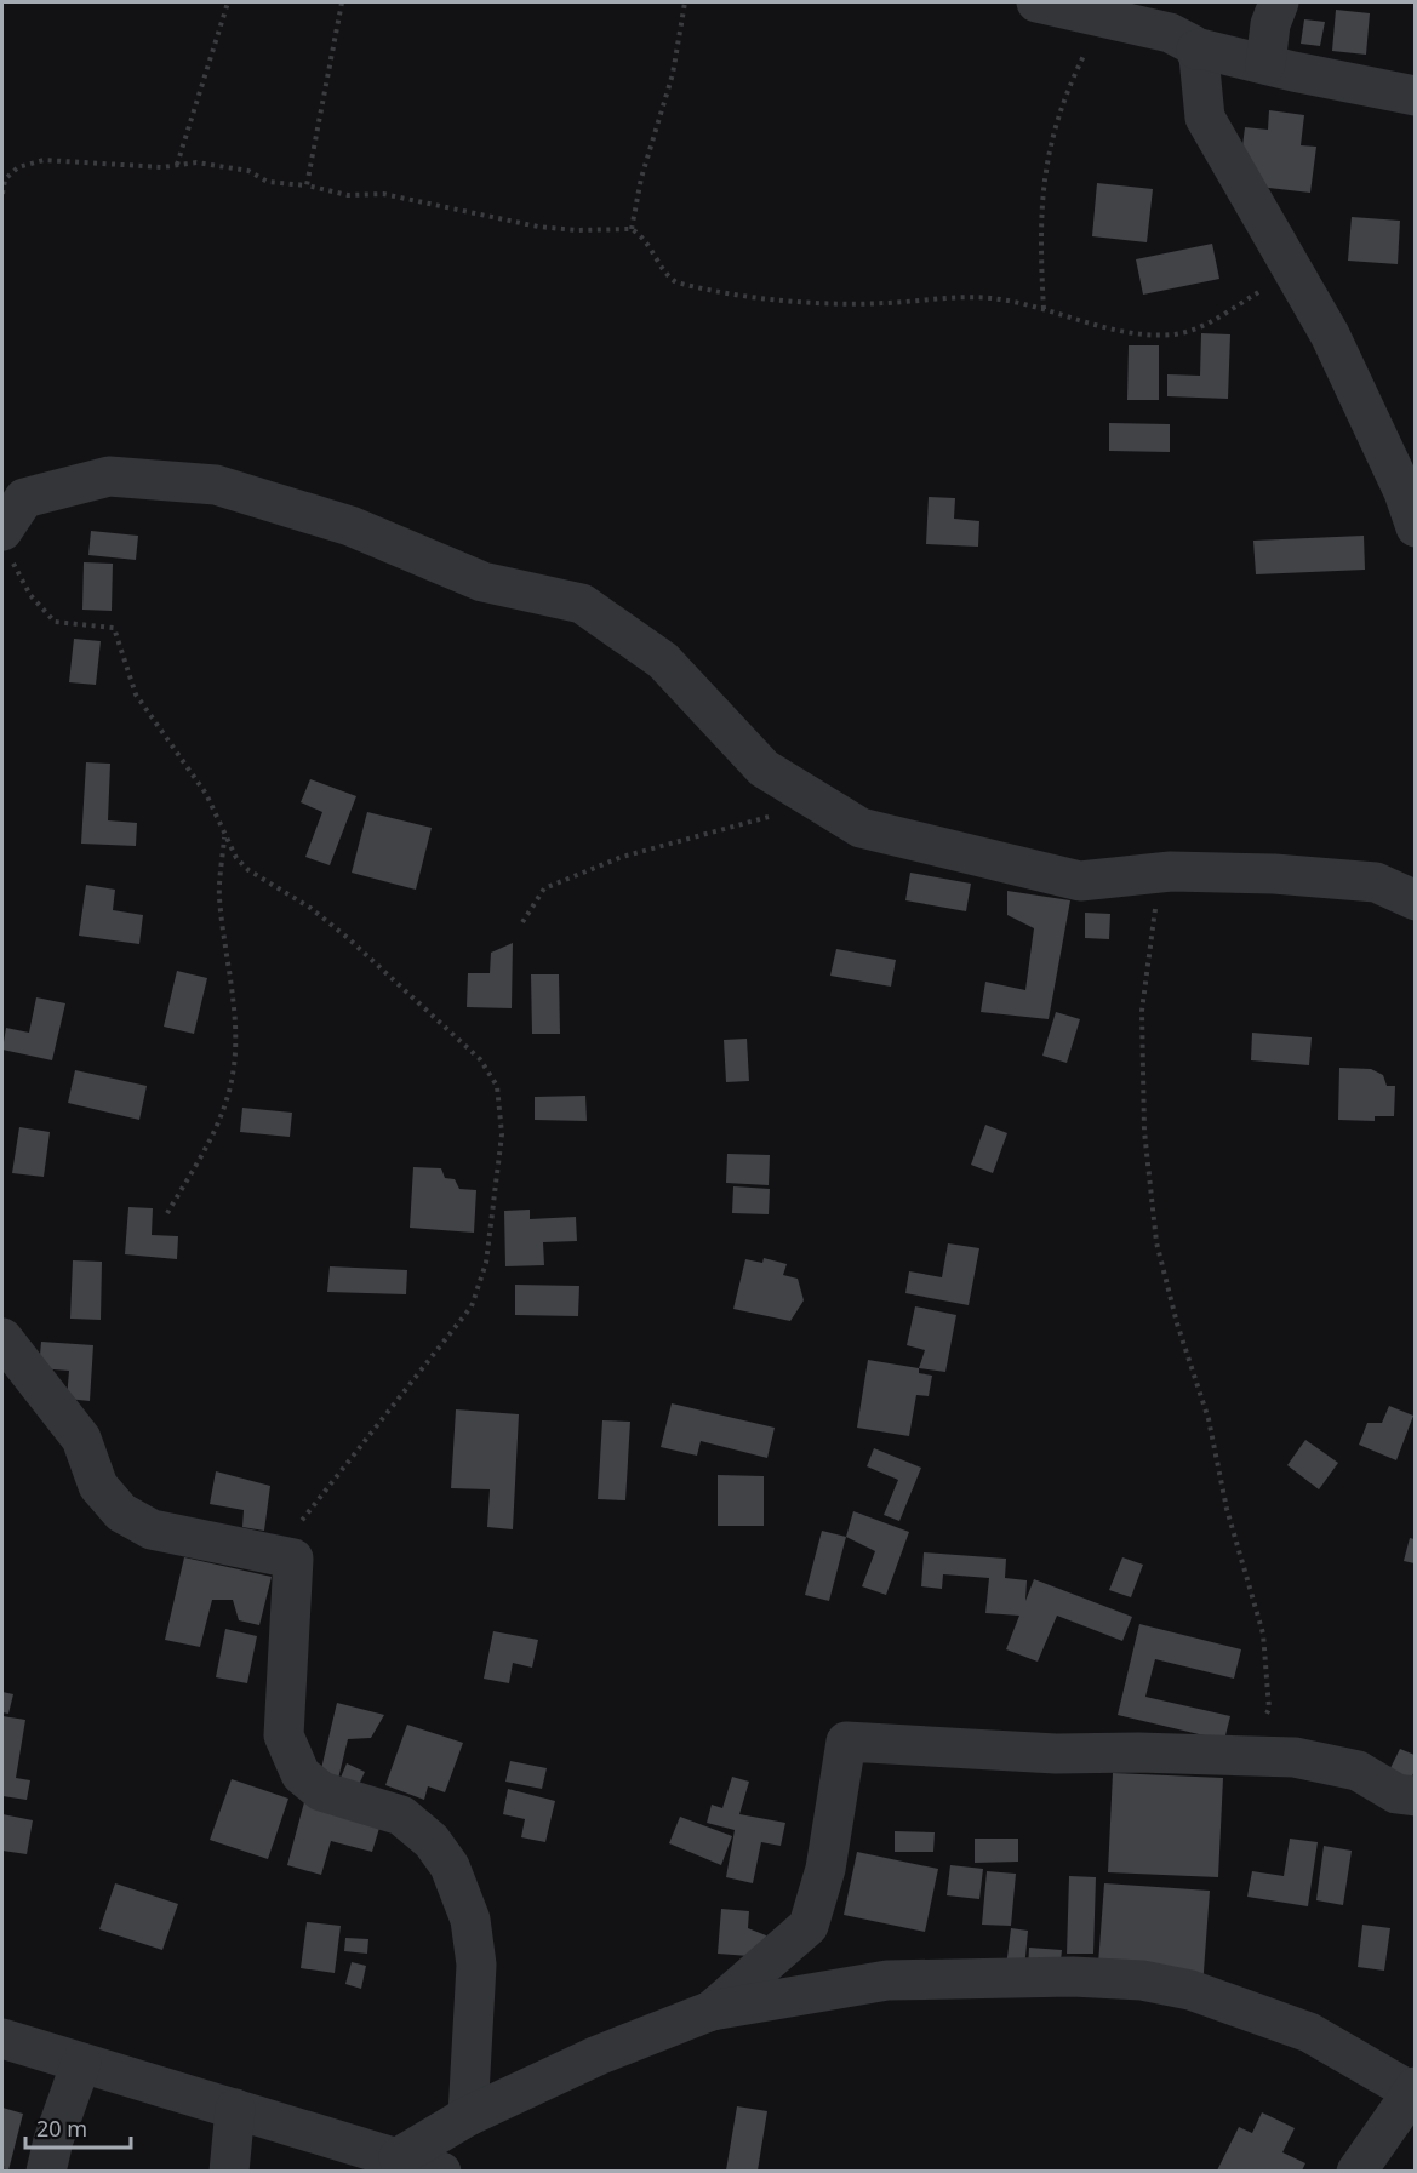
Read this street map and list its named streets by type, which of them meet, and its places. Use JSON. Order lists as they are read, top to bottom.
{
  "scale_bar": "20 m"
}
